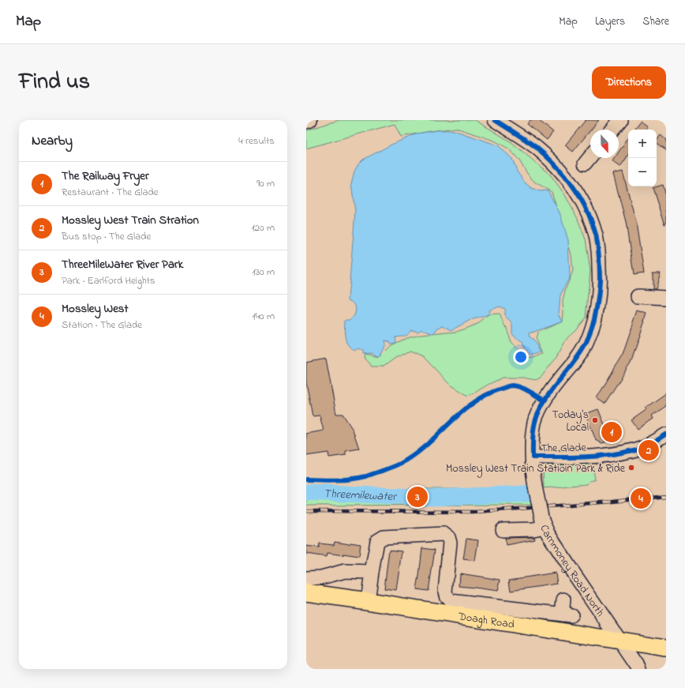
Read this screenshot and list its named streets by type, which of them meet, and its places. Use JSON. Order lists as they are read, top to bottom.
{
  "streets": {
    "main road": ["Doagh Road"],
    "street": ["The Glade", "Carnmoney Road North"]
  },
  "crossings": [
    ["The Glade", "Carnmoney Road North"],
    ["Carnmoney Road North", "Doagh Road"]
  ],
  "water": ["Threemilewater"],
  "places": ["Today's Local", "Mossley West Train Statioin Park & Ride"],
  "north": "bottom",
  "page": {
    "header": "Map",
    "nav": ["Map", "Layers", "Share"],
    "title": "Find us",
    "buttons": "Directions",
    "heading": ["Nearby", "4 results"],
    "map_buttons": ["+", "−"],
    "list": [
      {
        "mark": "1",
        "name": "The Railway Fryer",
        "note": "Restaurant · The Glade",
        "value": "90 m"
      },
      {
        "mark": "2",
        "name": "Mossley West Train Stration",
        "note": "Bus stop · The Glade",
        "value": "120 m"
      },
      {
        "mark": "3",
        "name": "ThreeMileWater River Park",
        "note": "Park · Earlford Heights",
        "value": "130 m"
      },
      {
        "mark": "4",
        "name": "Mossley West",
        "note": "Station · The Glade",
        "value": "140 m"
      }
    ],
    "pins": [
      "1",
      "2",
      "3",
      "4"
    ]
  }
}
